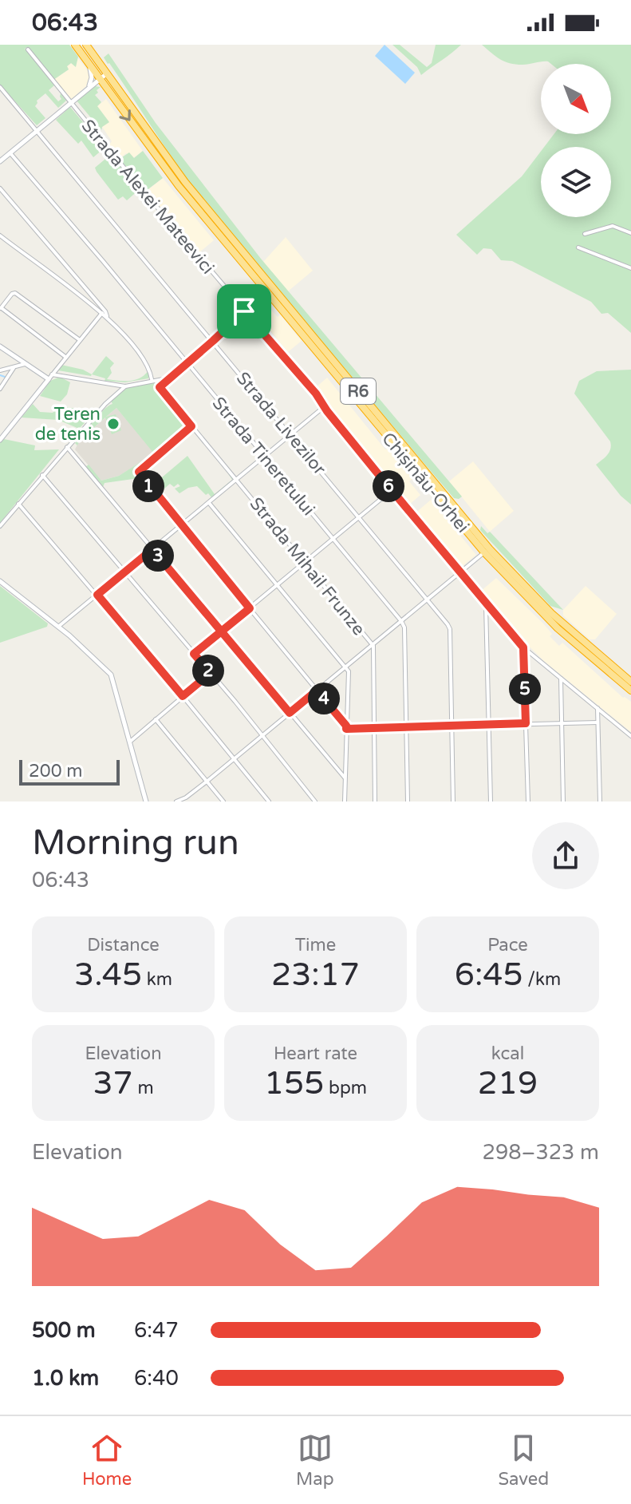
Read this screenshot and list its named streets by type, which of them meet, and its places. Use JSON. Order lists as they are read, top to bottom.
{
  "streets": {
    "highway": ["R6", "Chișinău-Orhei"],
    "street": [
      "Strada Alexei Mateevici",
      "Strada Livezilor",
      "Strada Tineretului",
      "Strada Mihail Frunze"
    ]
  },
  "places": ["Teren de tenis"],
  "scale_bar": "200 m",
  "north": "bottom right",
  "page": {
    "status": "06:43",
    "pins": [
      "1",
      "6",
      "3",
      "2",
      "5",
      "4"
    ],
    "scale": "200 m",
    "heading": ["Morning run", "06:43"],
    "stats": [
      ["Distance", "3.45 km"],
      ["Time", "23:17"],
      ["Pace", "6:45 /km"],
      ["Elevation", "37 m"],
      ["Heart rate", "155 bpm"],
      ["kcal", "219"]
    ],
    "chart": ["Elevation", "298–323 m"],
    "list": [
      {
        "name": "500 m",
        "note": "6:47"
      },
      {
        "name": "1.0 km",
        "note": "6:40"
      }
    ],
    "tabs": ["Home", "Map", "Saved"]
  }
}
